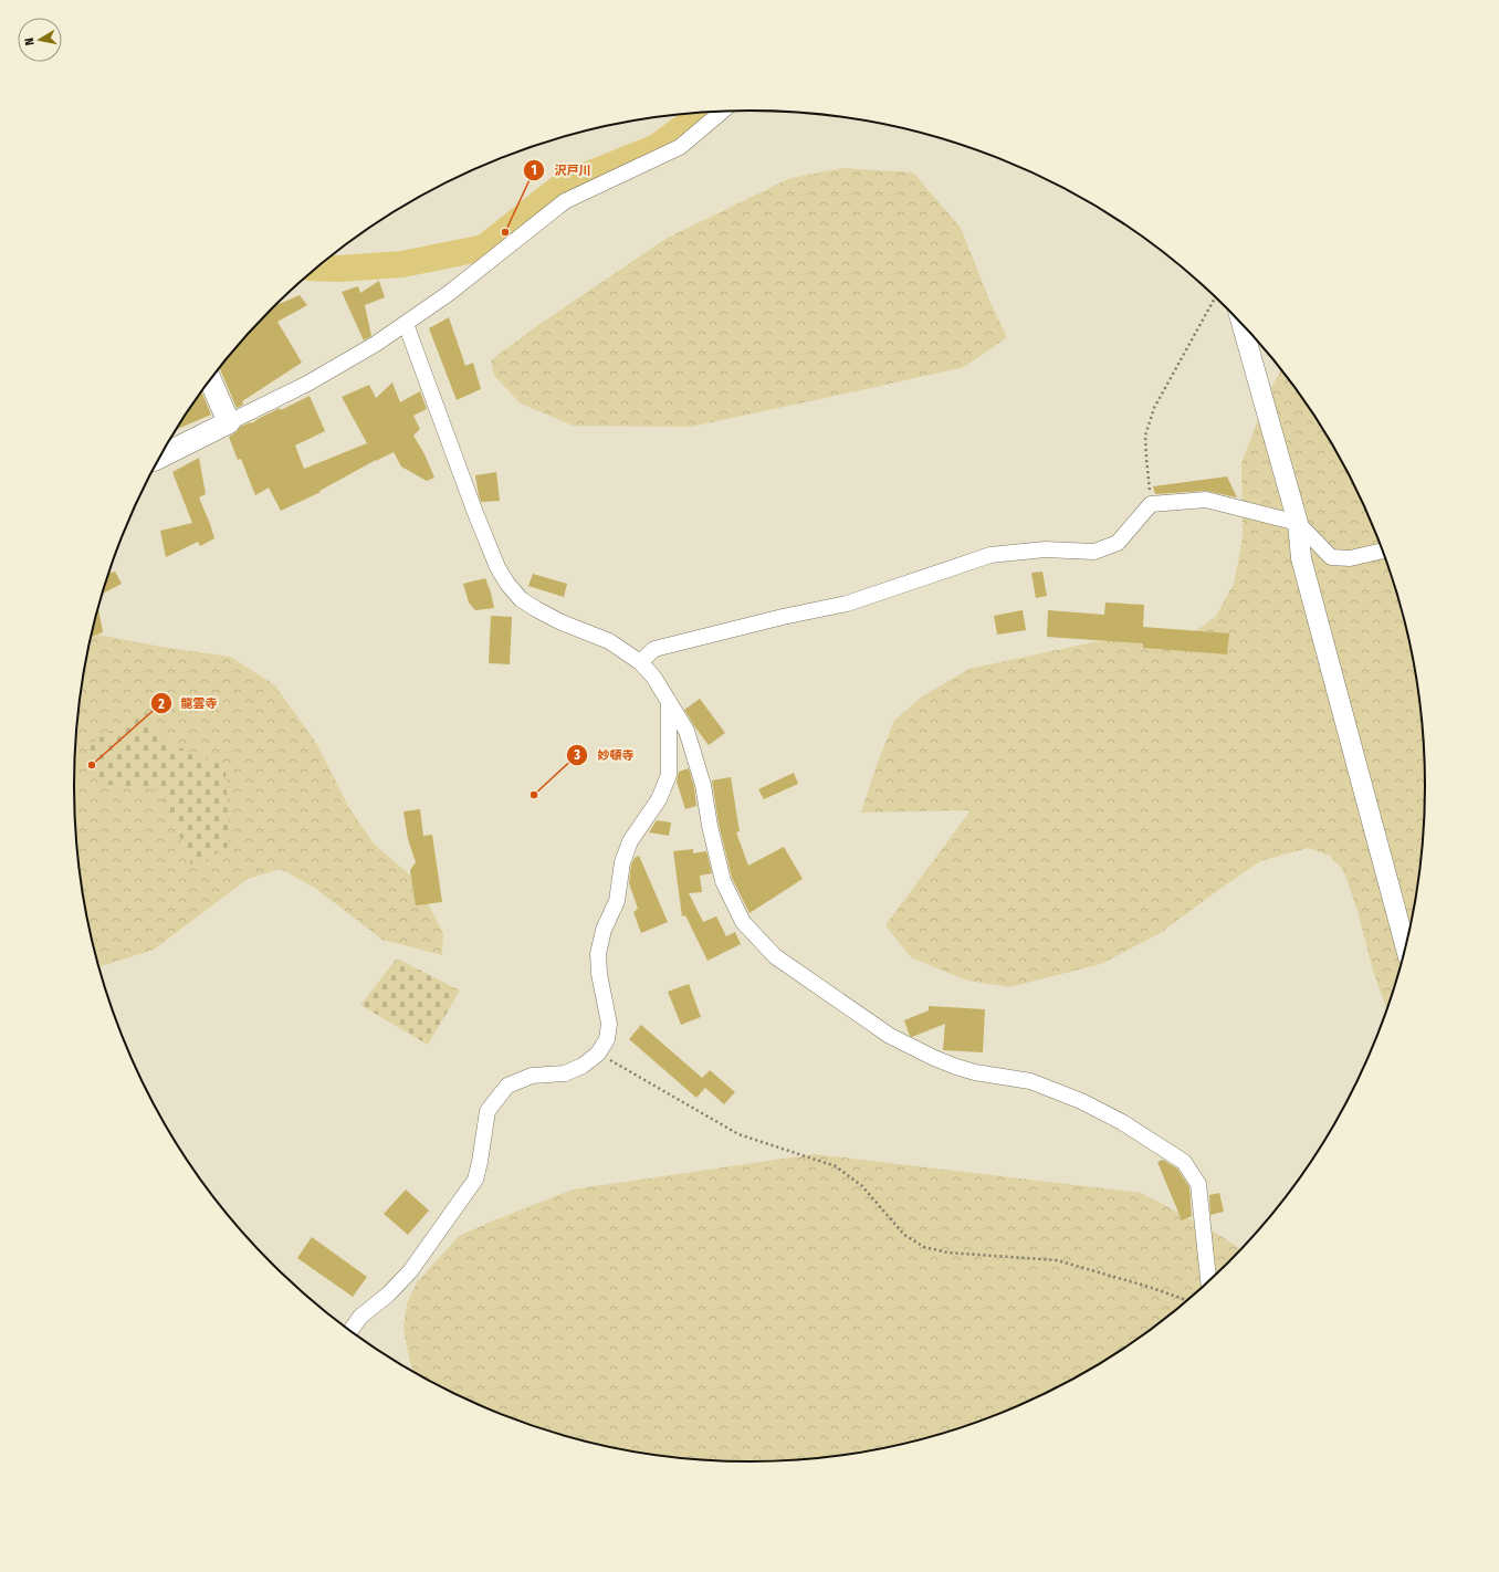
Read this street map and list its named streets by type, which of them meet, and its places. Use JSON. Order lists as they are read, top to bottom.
{
  "places": ["沢戸川", "龍雲寺", "妙頓寺"],
  "north": "left"
}
